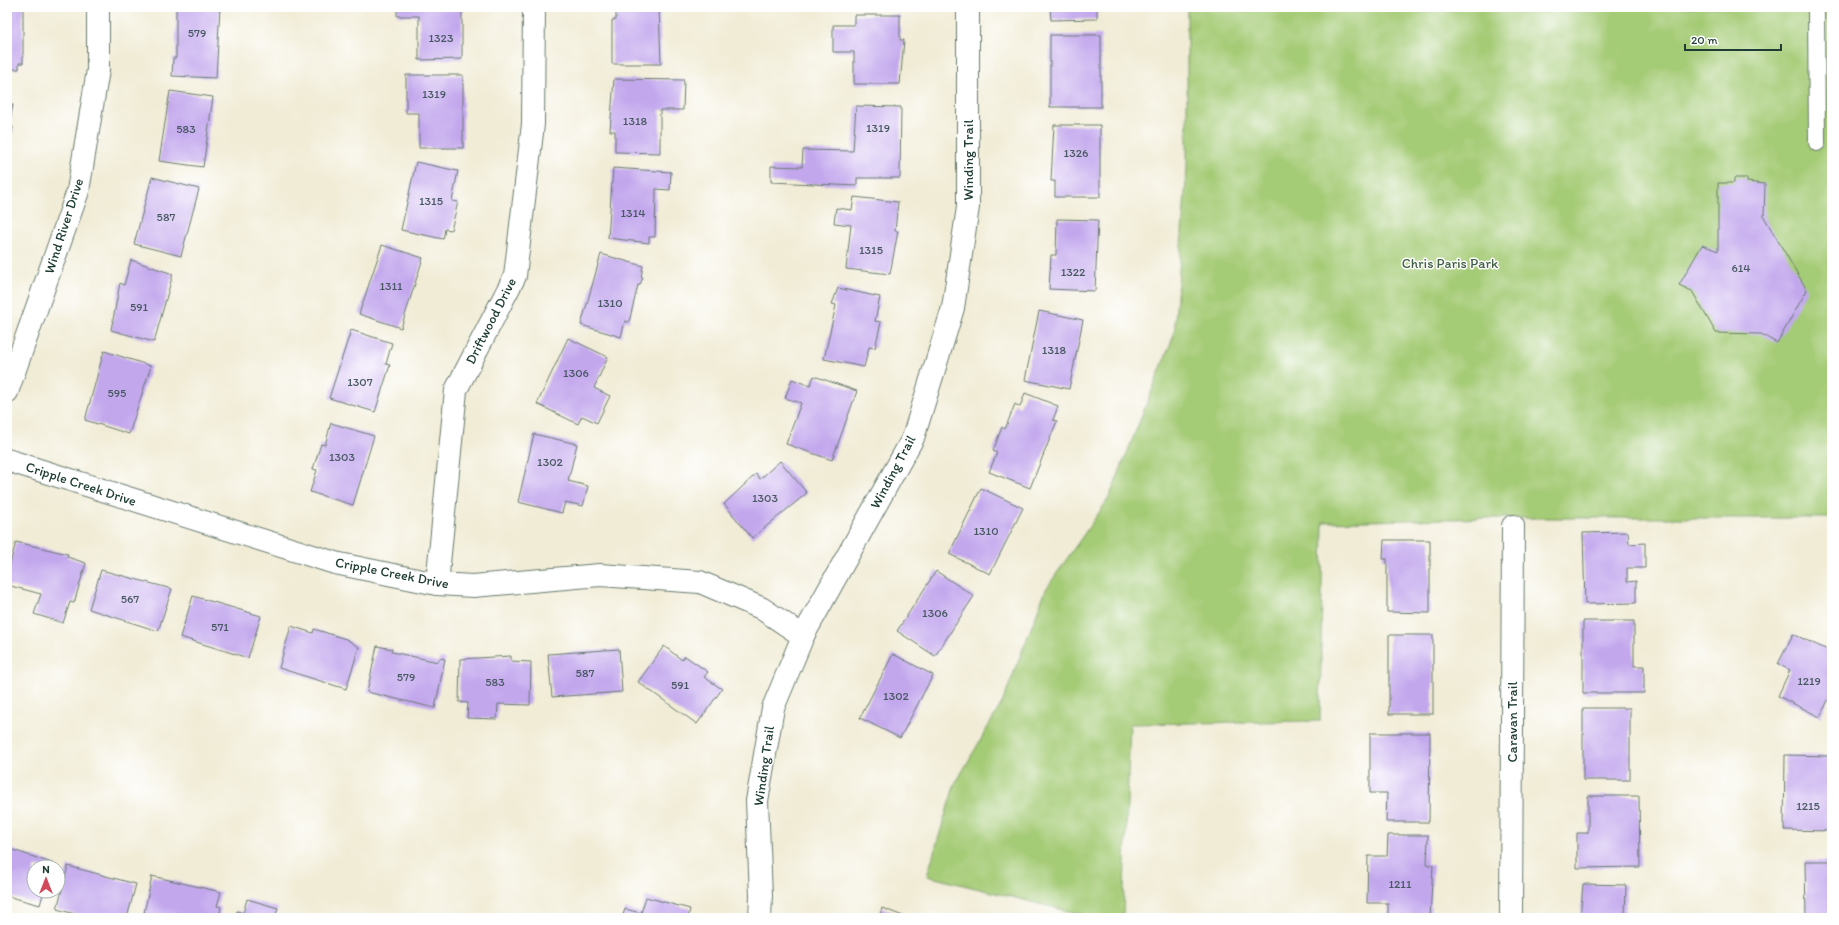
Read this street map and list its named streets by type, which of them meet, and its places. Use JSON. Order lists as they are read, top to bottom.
{
  "streets": {
    "street": [
      "Winding Trail",
      "Wind River Drive",
      "Driftwood Drive",
      "Cripple Creek Drive",
      "Caravan Trail"
    ]
  },
  "crossings": [
    ["Winding Trail", "Cripple Creek Drive"],
    ["Driftwood Drive", "Cripple Creek Drive"]
  ],
  "parks": ["Chris Paris Park"],
  "house_numbers": [
    "579",
    "1323",
    "1319",
    "1318",
    "1319",
    "583",
    "1326",
    "1315",
    "1314",
    "587",
    "1315",
    "614",
    "1322",
    "1311",
    "1310",
    "591",
    "1318",
    "1306",
    "1307",
    "595",
    "1303",
    "1302",
    "1303",
    "1310",
    "567",
    "1306",
    "571",
    "587",
    "579",
    "1219",
    "583",
    "591",
    "1302",
    "1215",
    "1211"
  ],
  "scale_bar": "20 m",
  "north": "top"
}
